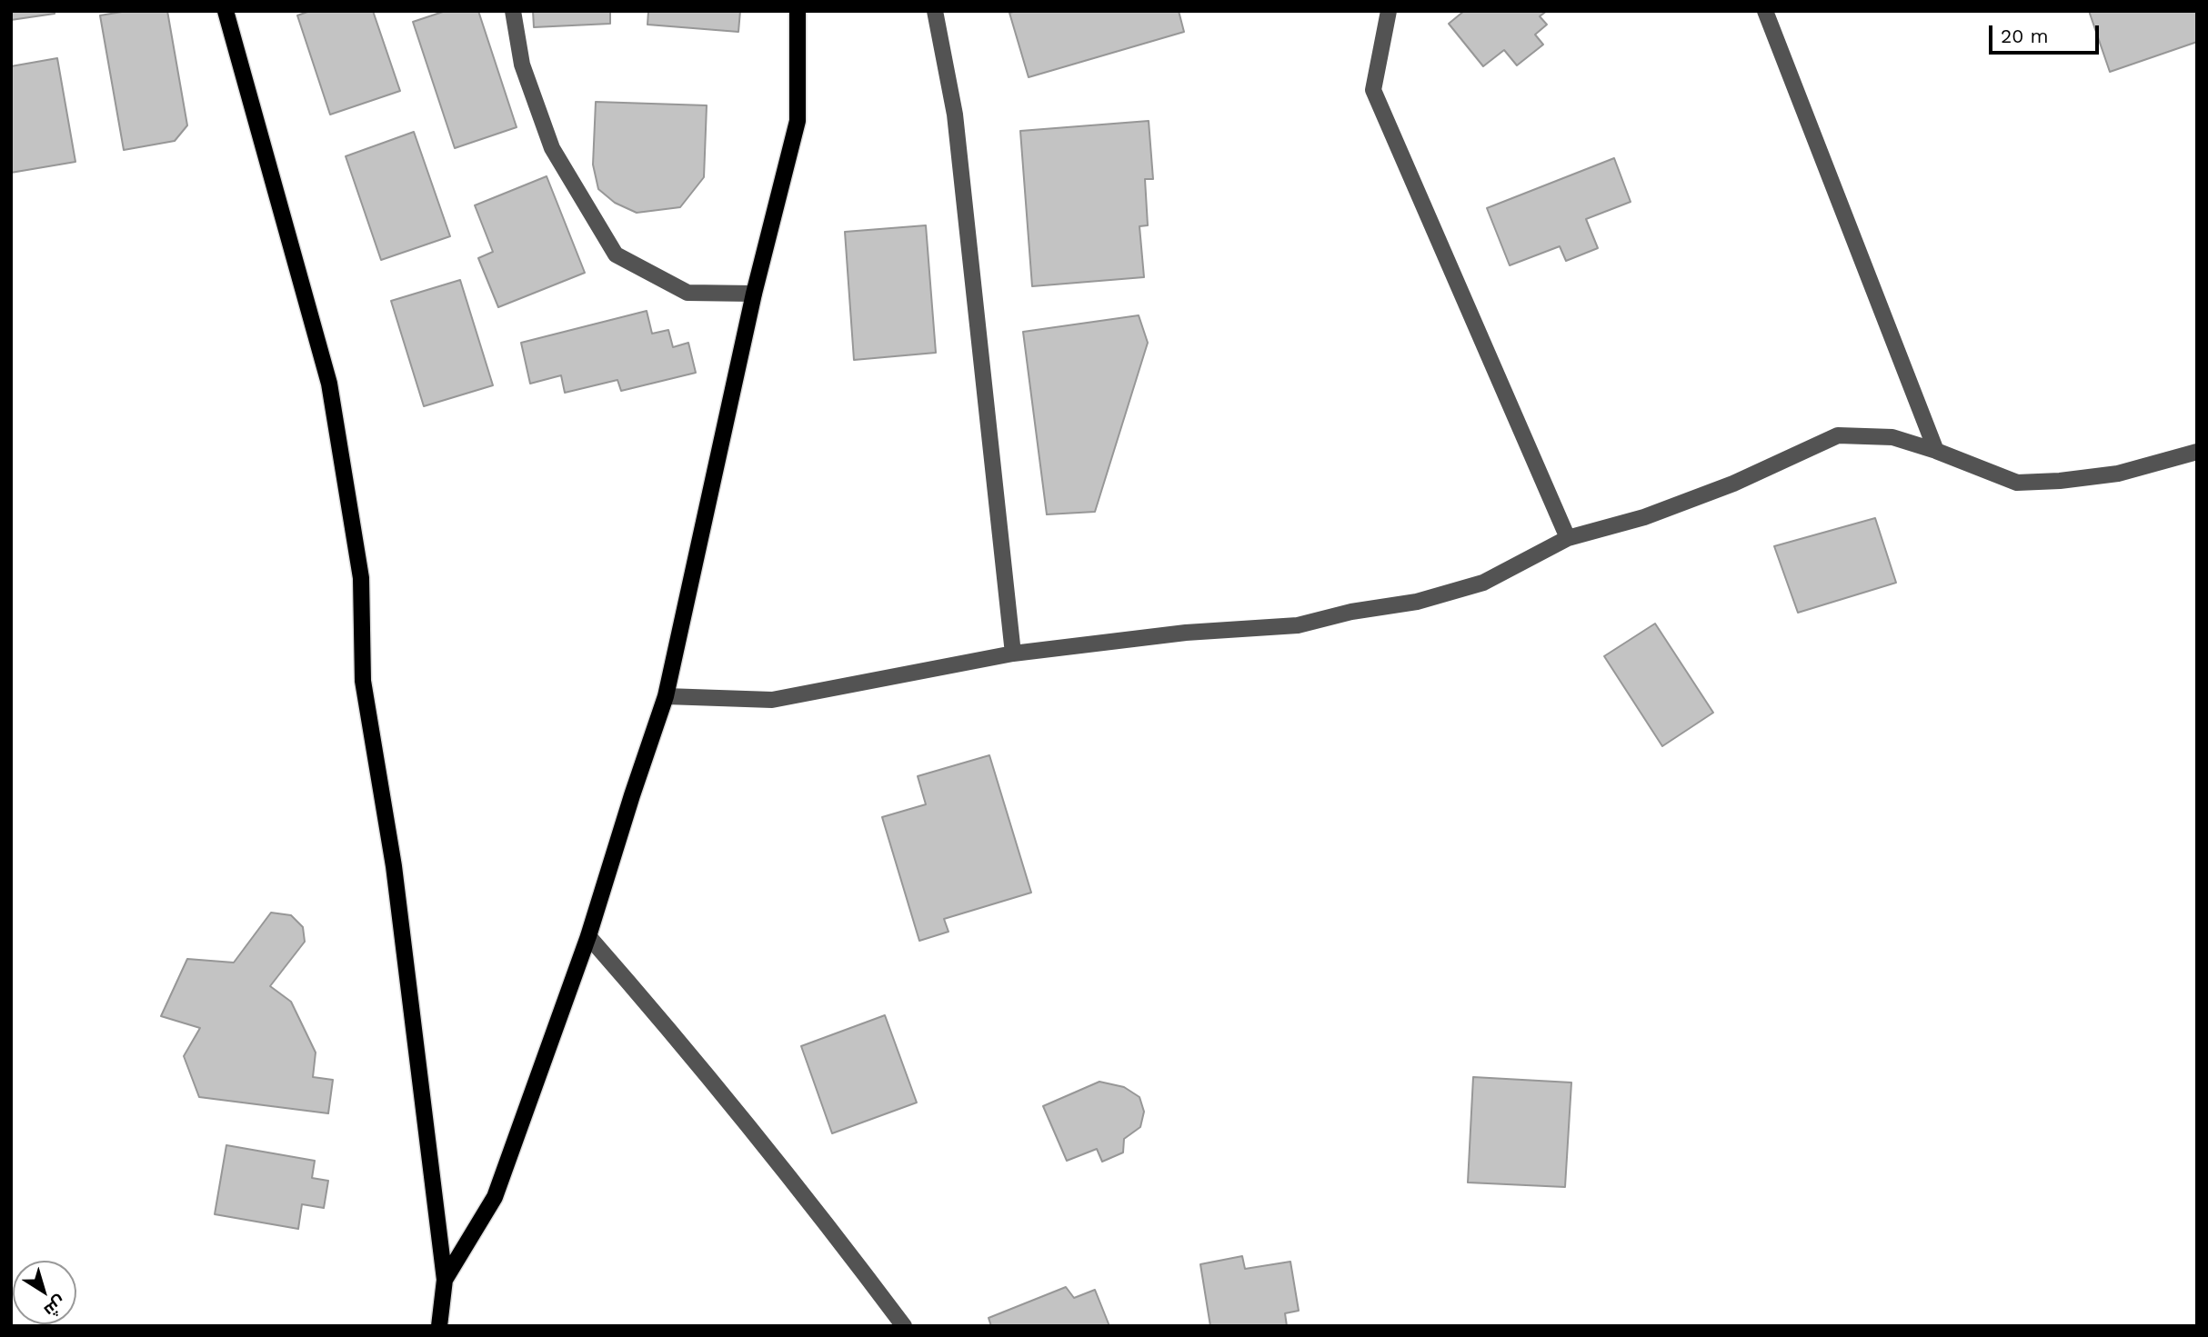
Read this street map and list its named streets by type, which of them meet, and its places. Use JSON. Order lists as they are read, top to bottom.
{
  "scale_bar": "20 m",
  "north": "bottom right"
}
